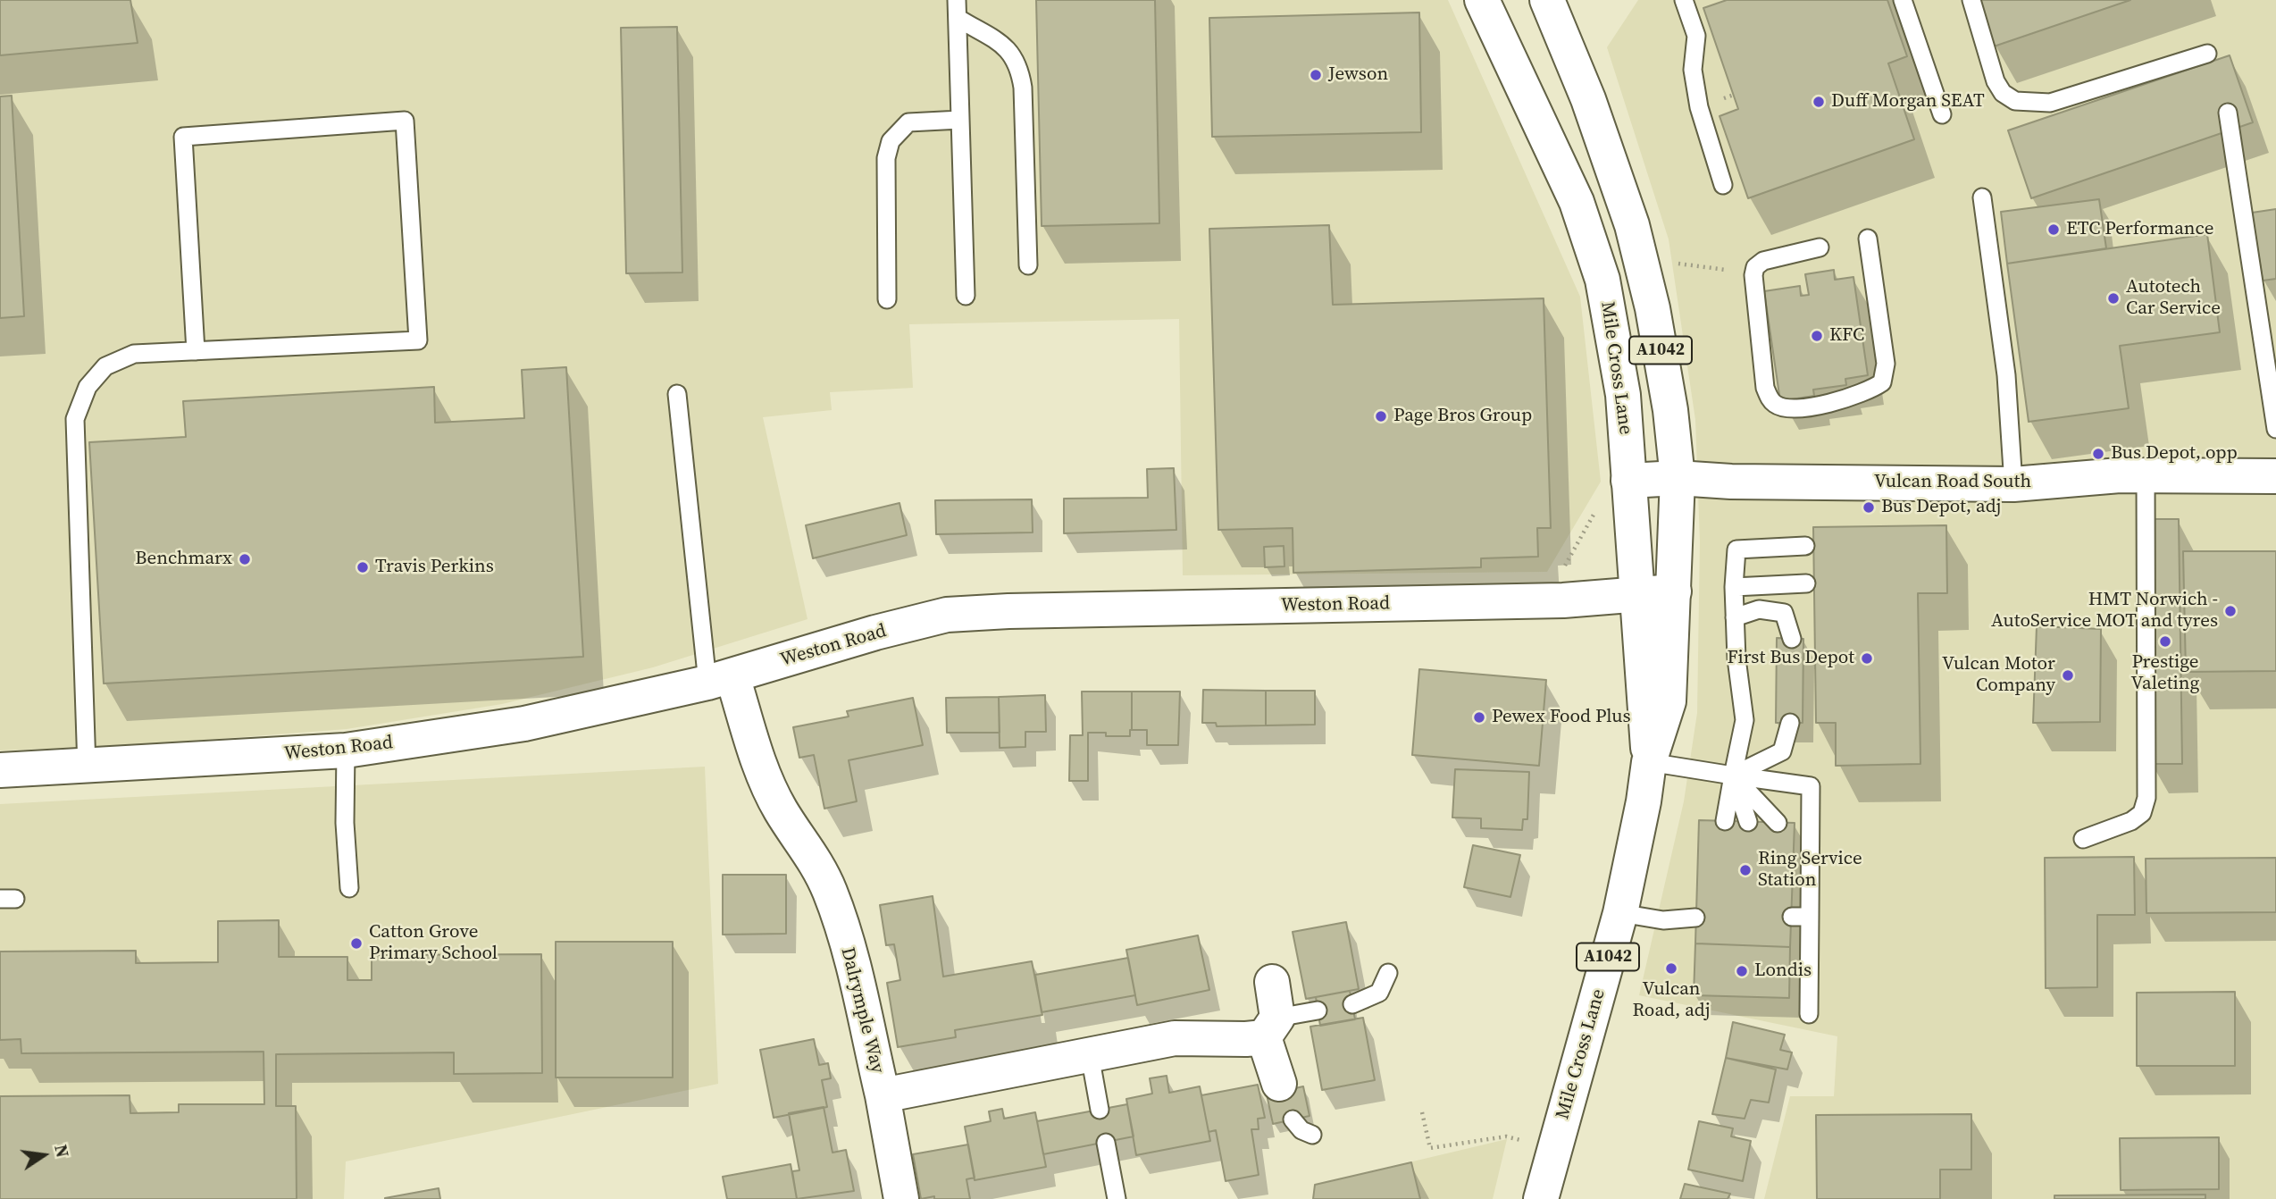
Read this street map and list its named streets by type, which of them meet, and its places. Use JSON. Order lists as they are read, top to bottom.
{
  "streets": {
    "main road": [
      "A1042",
      "Mile Cross Lane",
      "Vulcan Road South",
      "Weston Road",
      "Dalrymple Way"
    ]
  },
  "crossings": [
    ["Mile Cross Lane", "Vulcan Road South"],
    ["Mile Cross Lane", "Weston Road"],
    ["Weston Road", "Dalrymple Way"]
  ],
  "places": [
    "Jewson",
    "Duff Morgan SEAT",
    "ETC Performance",
    "Autotech Car Service",
    "KFC",
    "Page Bros Group",
    "Bus Depot, opp",
    "Bus Depot, adj",
    "Benchmarx",
    "Travis Perkins",
    "HMT Norwich - AutoService MOT and tyres",
    "Prestige Valeting",
    "First Bus Depot",
    "Vulcan Motor Company",
    "Pewex Food Plus",
    "Ring Service Station",
    "Catton Grove Primary School",
    "Vulcan Road, adj",
    "Londis"
  ],
  "north": "right"
}
